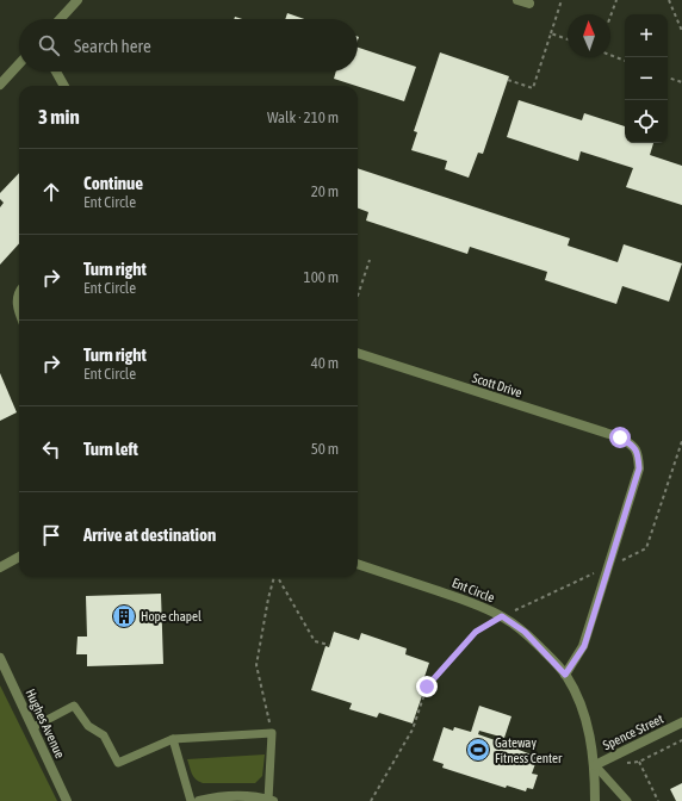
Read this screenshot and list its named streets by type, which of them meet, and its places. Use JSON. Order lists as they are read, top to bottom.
{
  "streets": {
    "street": [
      "Scott Drive",
      "Ent Circle",
      "Hughes Avenue",
      "Spence Street"
    ]
  },
  "crossings": [
    ["Scott Drive", "Ent Circle"],
    ["Ent Circle", "Spence Street"]
  ],
  "places": {
    "building": ["Hope chapel"],
    "sports": ["Gateway Fitness Center"]
  },
  "north": "top",
  "page": {
    "map_buttons": ["+", "−"],
    "search": "Search here",
    "heading": ["3 min", "Walk · 210 m"],
    "list": [
      ["Continue", "Ent Circle", "20 m"],
      ["Turn right", "Ent Circle", "100 m"],
      ["Turn right", "Ent Circle", "40 m"],
      ["Turn left", "50 m"],
      "Arrive at destination"
    ]
  }
}
